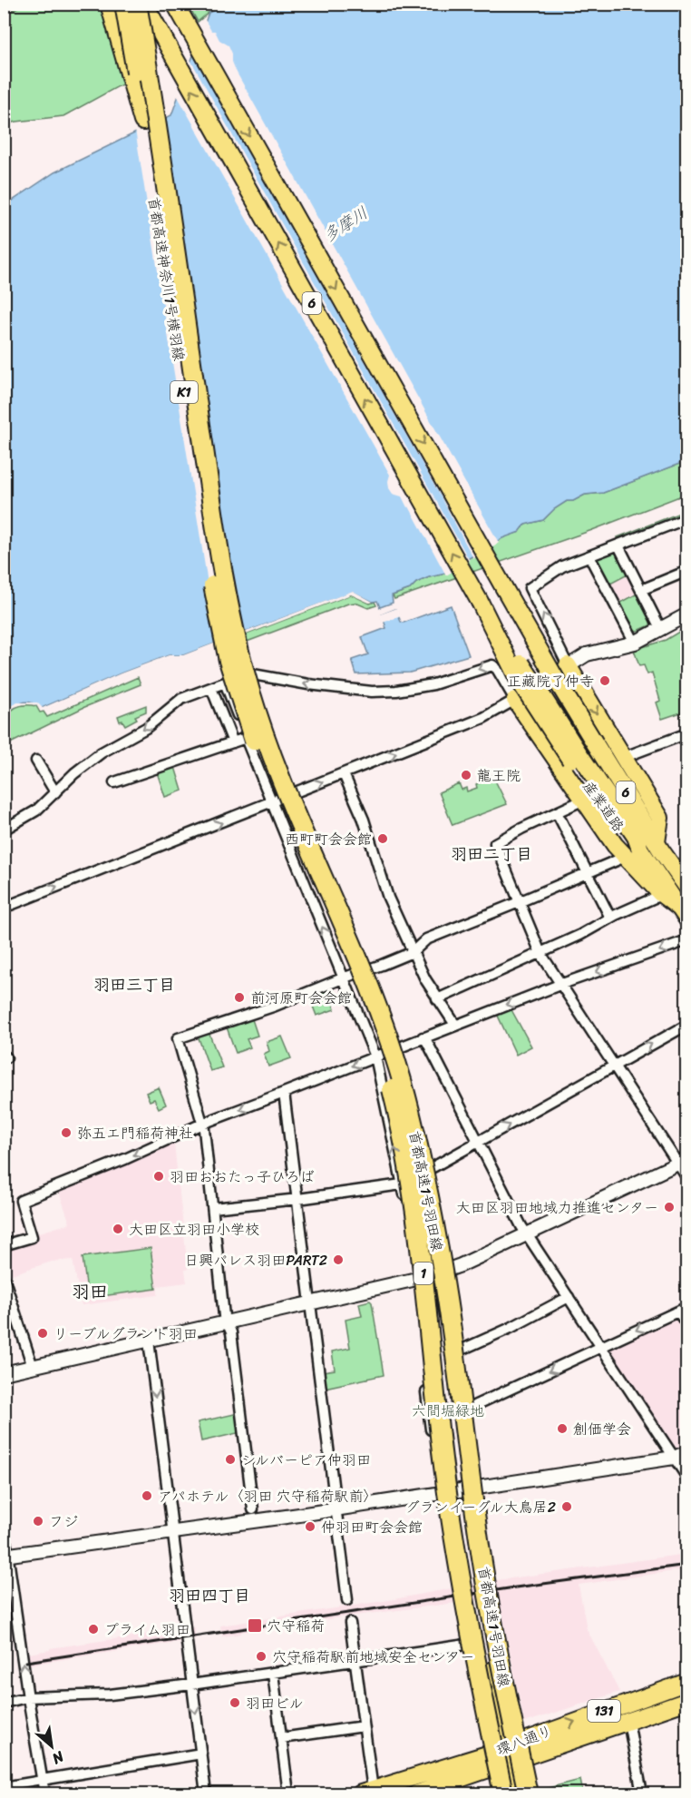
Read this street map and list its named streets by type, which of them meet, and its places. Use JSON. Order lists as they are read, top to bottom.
{
  "streets": {
    "highway": [
      "首都高速神奈川1号横羽線",
      "K1",
      "首都高速1号羽田線",
      "1"
    ],
    "main road": [
      "6",
      "産業道路",
      "131",
      "環八通り"
    ]
  },
  "crossings": [
    ["首都高速神奈川1号横羽線", "首都高速1号羽田線"]
  ],
  "districts": [
    "羽田二丁目",
    "羽田三丁目",
    "羽田",
    "羽田四丁目"
  ],
  "water": ["多摩川"],
  "parks": ["六間堀緑地"],
  "places": {
    "other": [
      "正藏院了仲寺",
      "龍王院",
      "西町町会会館",
      "前河原町会会館",
      "弥五エ門稲荷神社",
      "羽田おおたっ子ひろば",
      "大田区羽田地域力推進センター",
      "大田区立羽田小学校",
      "日興パレス羽田PART2",
      "リーブルグラント羽田",
      "創価学会",
      "シルバーピア仲羽田",
      "アパホテル〈羽田 穴守稲荷駅前〉",
      "グランイーグル大鳥居2",
      "フジ",
      "仲羽田町会会館",
      "プライム羽田",
      "穴守稲荷駅前地域安全センター",
      "羽田ビル"
    ],
    "transit": ["穴守稲荷"]
  },
  "north": "bottom right"
}
